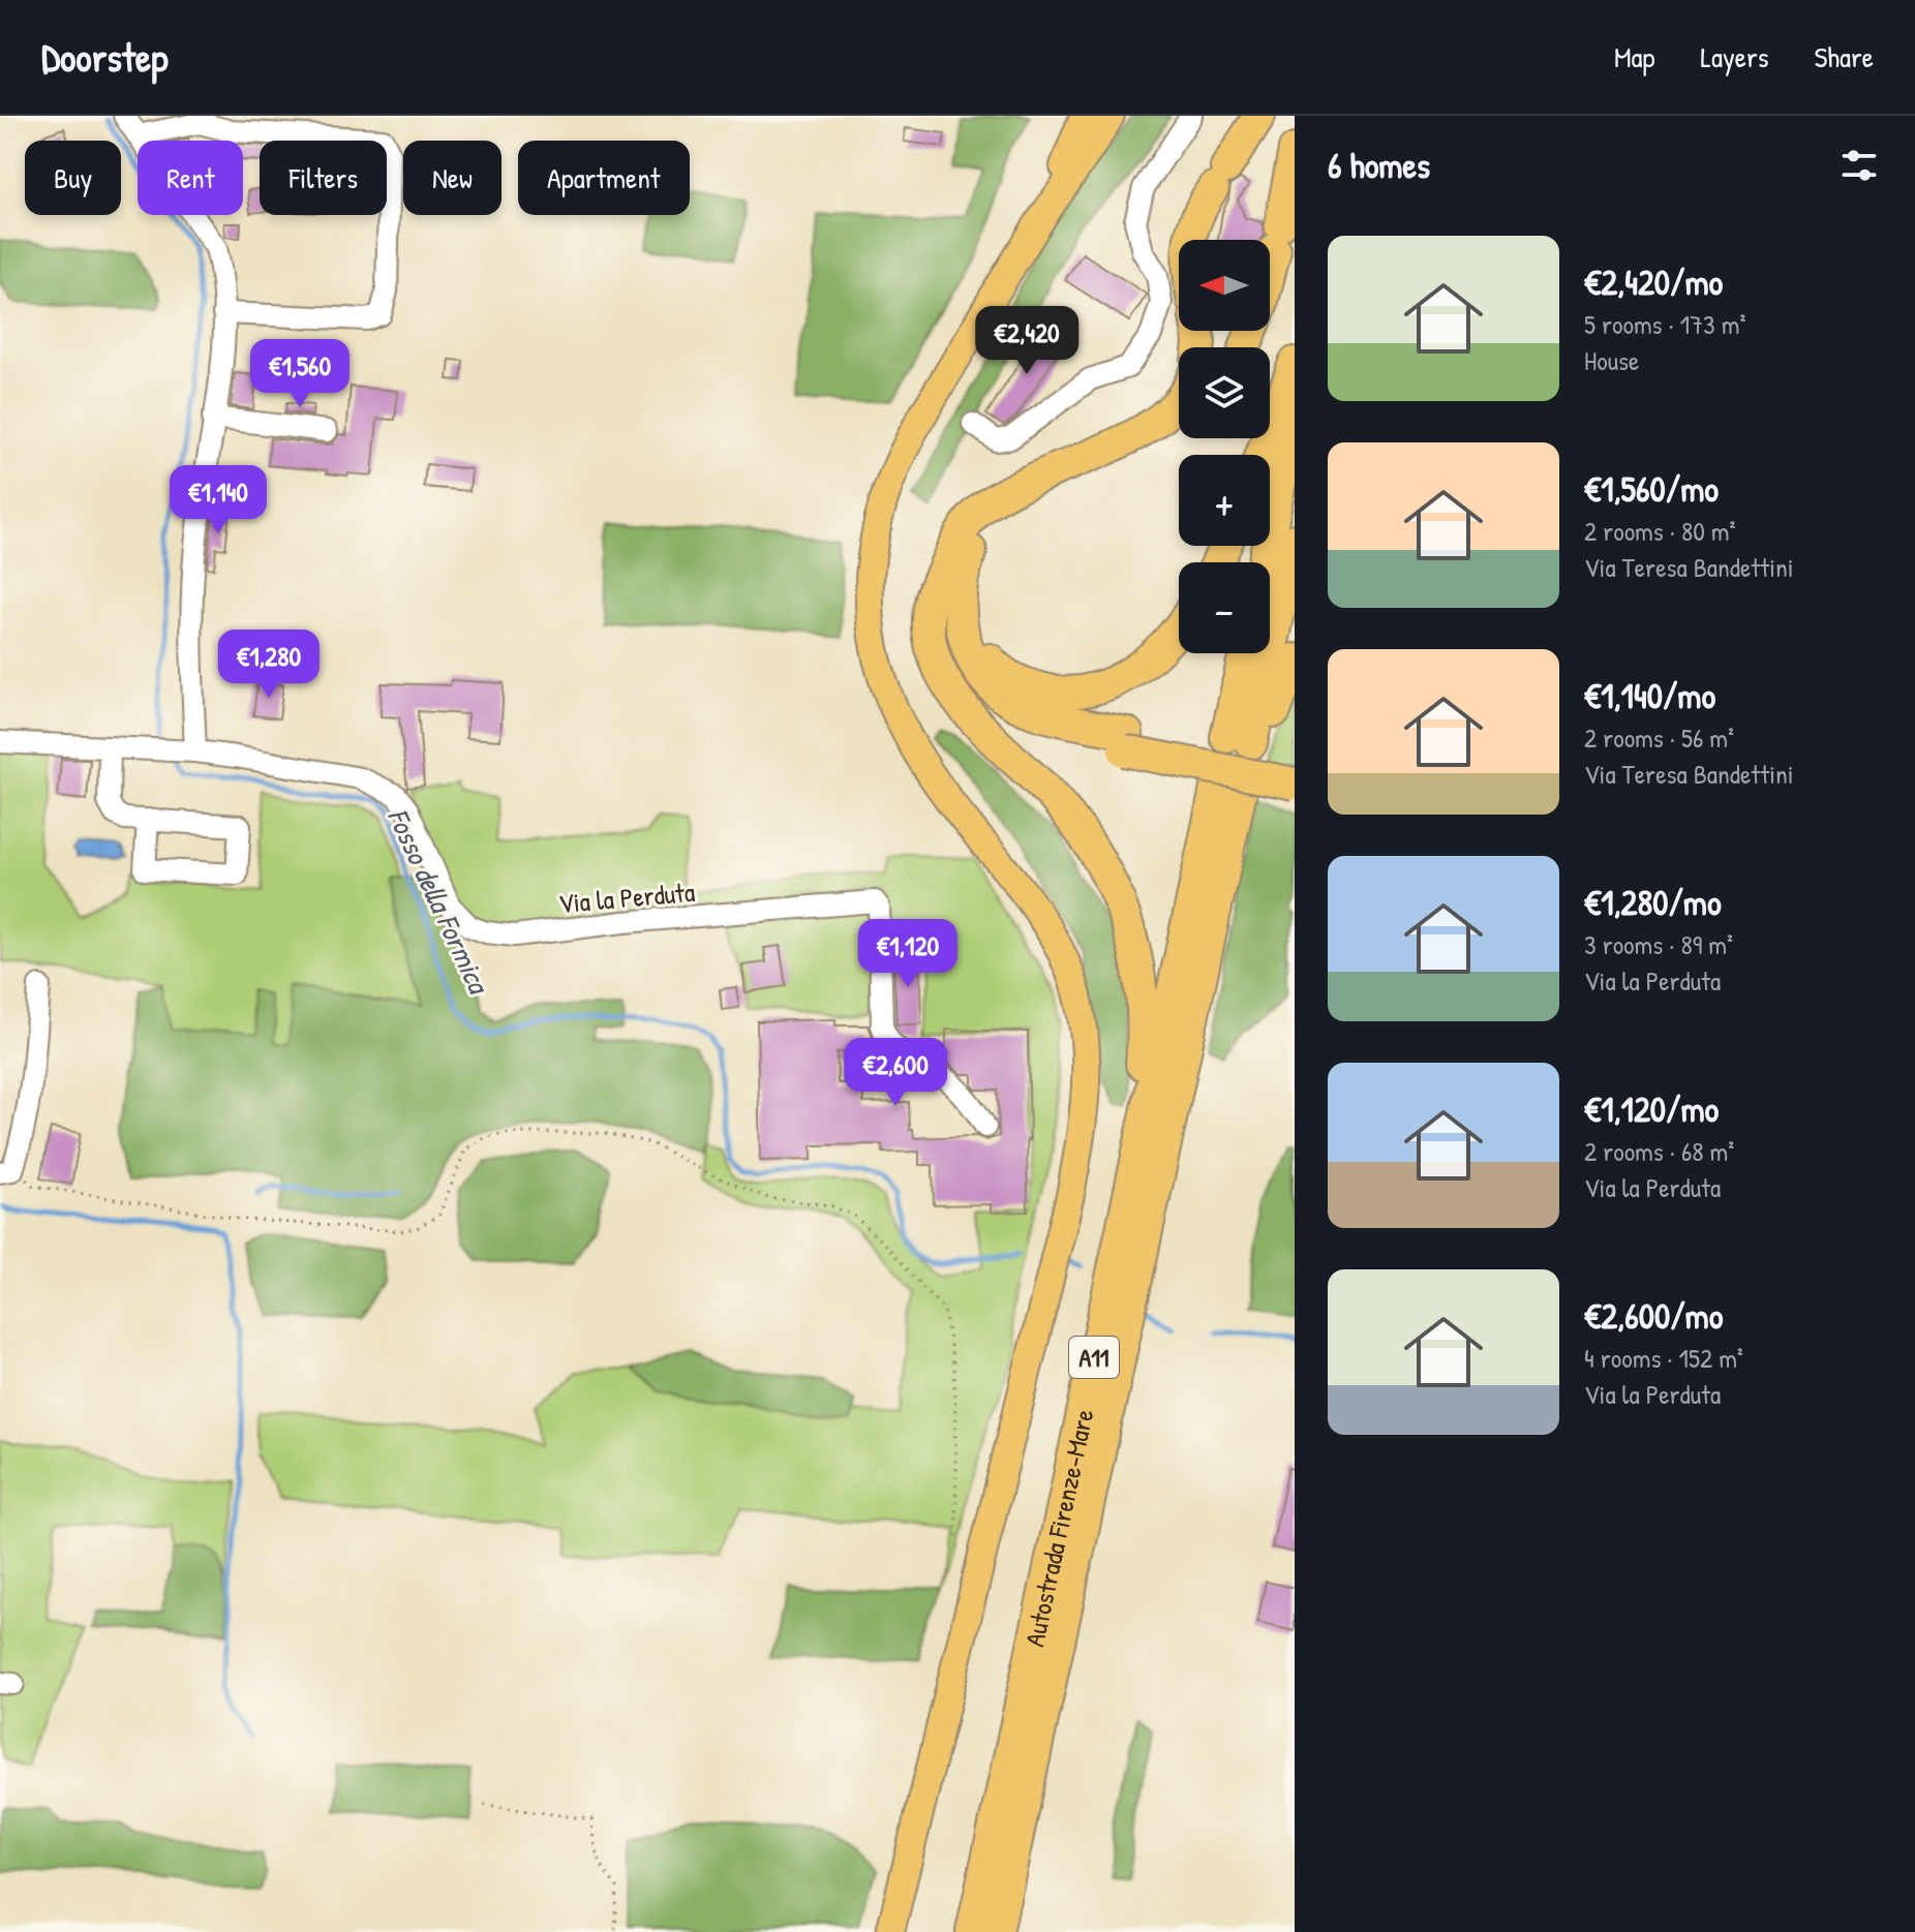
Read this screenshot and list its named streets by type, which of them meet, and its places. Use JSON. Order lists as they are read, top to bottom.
{
  "streets": {
    "highway": ["A11", "Autostrada Firenze-Mare"],
    "street": ["Via la Perduta"]
  },
  "water": ["Fosso della Formica"],
  "north": "left",
  "page": {
    "header": "Doorstep",
    "nav": ["Map", "Layers", "Share"],
    "heading": "6 homes",
    "chip": [
      "Buy",
      "Rent",
      "Filters",
      "New",
      "Apartment"
    ],
    "list": [
      {
        "name": "€2,420/mo",
        "note": "5 rooms · 173 m² · House"
      },
      {
        "name": "€1,560/mo",
        "note": "2 rooms · 80 m² · Via Teresa Bandettini"
      },
      {
        "name": "€1,140/mo",
        "note": "2 rooms · 56 m² · Via Teresa Bandettini"
      },
      {
        "name": "€1,280/mo",
        "note": "3 rooms · 89 m² · Via la Perduta"
      },
      {
        "name": "€1,120/mo",
        "note": "2 rooms · 68 m² · Via la Perduta"
      },
      {
        "name": "€2,600/mo",
        "note": "4 rooms · 152 m² · Via la Perduta"
      }
    ],
    "map_buttons": ["+", "−"],
    "price": [
      "€2,420",
      "€1,560",
      "€1,140",
      "€1,280",
      "€1,120",
      "€2,600"
    ]
  }
}
